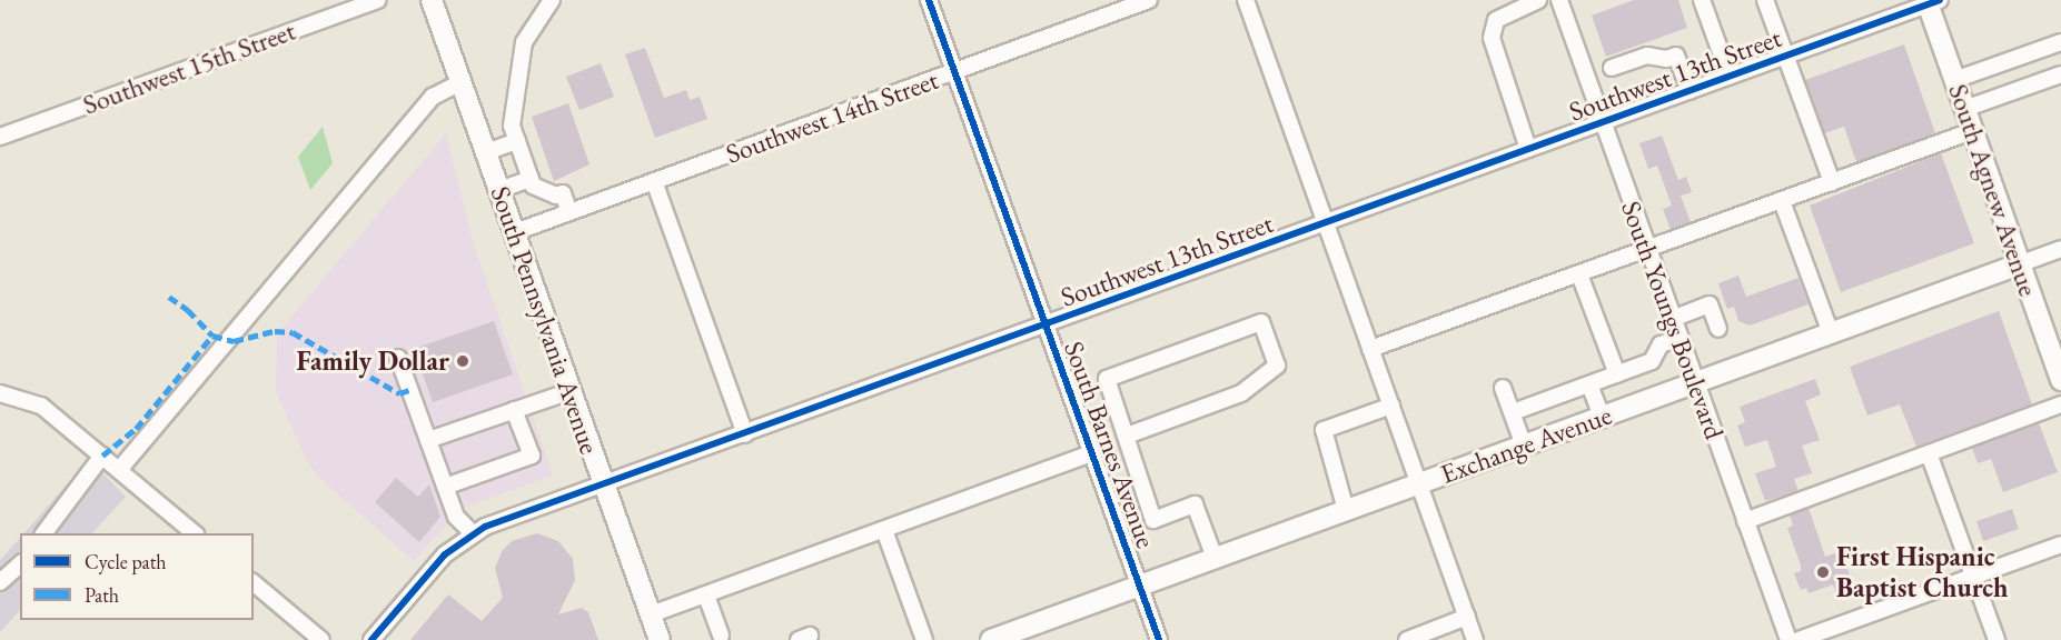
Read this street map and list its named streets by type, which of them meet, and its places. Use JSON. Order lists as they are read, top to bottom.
{
  "streets": {
    "main road": ["South Agnew Avenue", "South Pennsylvania Avenue", "Exchange Avenue"],
    "street": [
      "Southwest 15th Street",
      "Southwest 13th Street",
      "Southwest 14th Street",
      "South Youngs Boulevard",
      "South Barnes Avenue"
    ]
  },
  "crossings": [
    ["Southwest 13th Street", "South Agnew Avenue"],
    ["Southwest 13th Street", "South Pennsylvania Avenue"],
    ["Southwest 13th Street", "South Youngs Boulevard"],
    ["Southwest 13th Street", "South Barnes Avenue"],
    ["Southwest 14th Street", "South Pennsylvania Avenue"],
    ["Southwest 14th Street", "South Barnes Avenue"],
    ["South Agnew Avenue", "Exchange Avenue"],
    ["South Youngs Boulevard", "Exchange Avenue"],
    ["South Barnes Avenue", "Exchange Avenue"]
  ],
  "places": ["Family Dollar", "First Hispanic Baptist Church"],
  "legend": ["Cycle path", "Path"]
}
